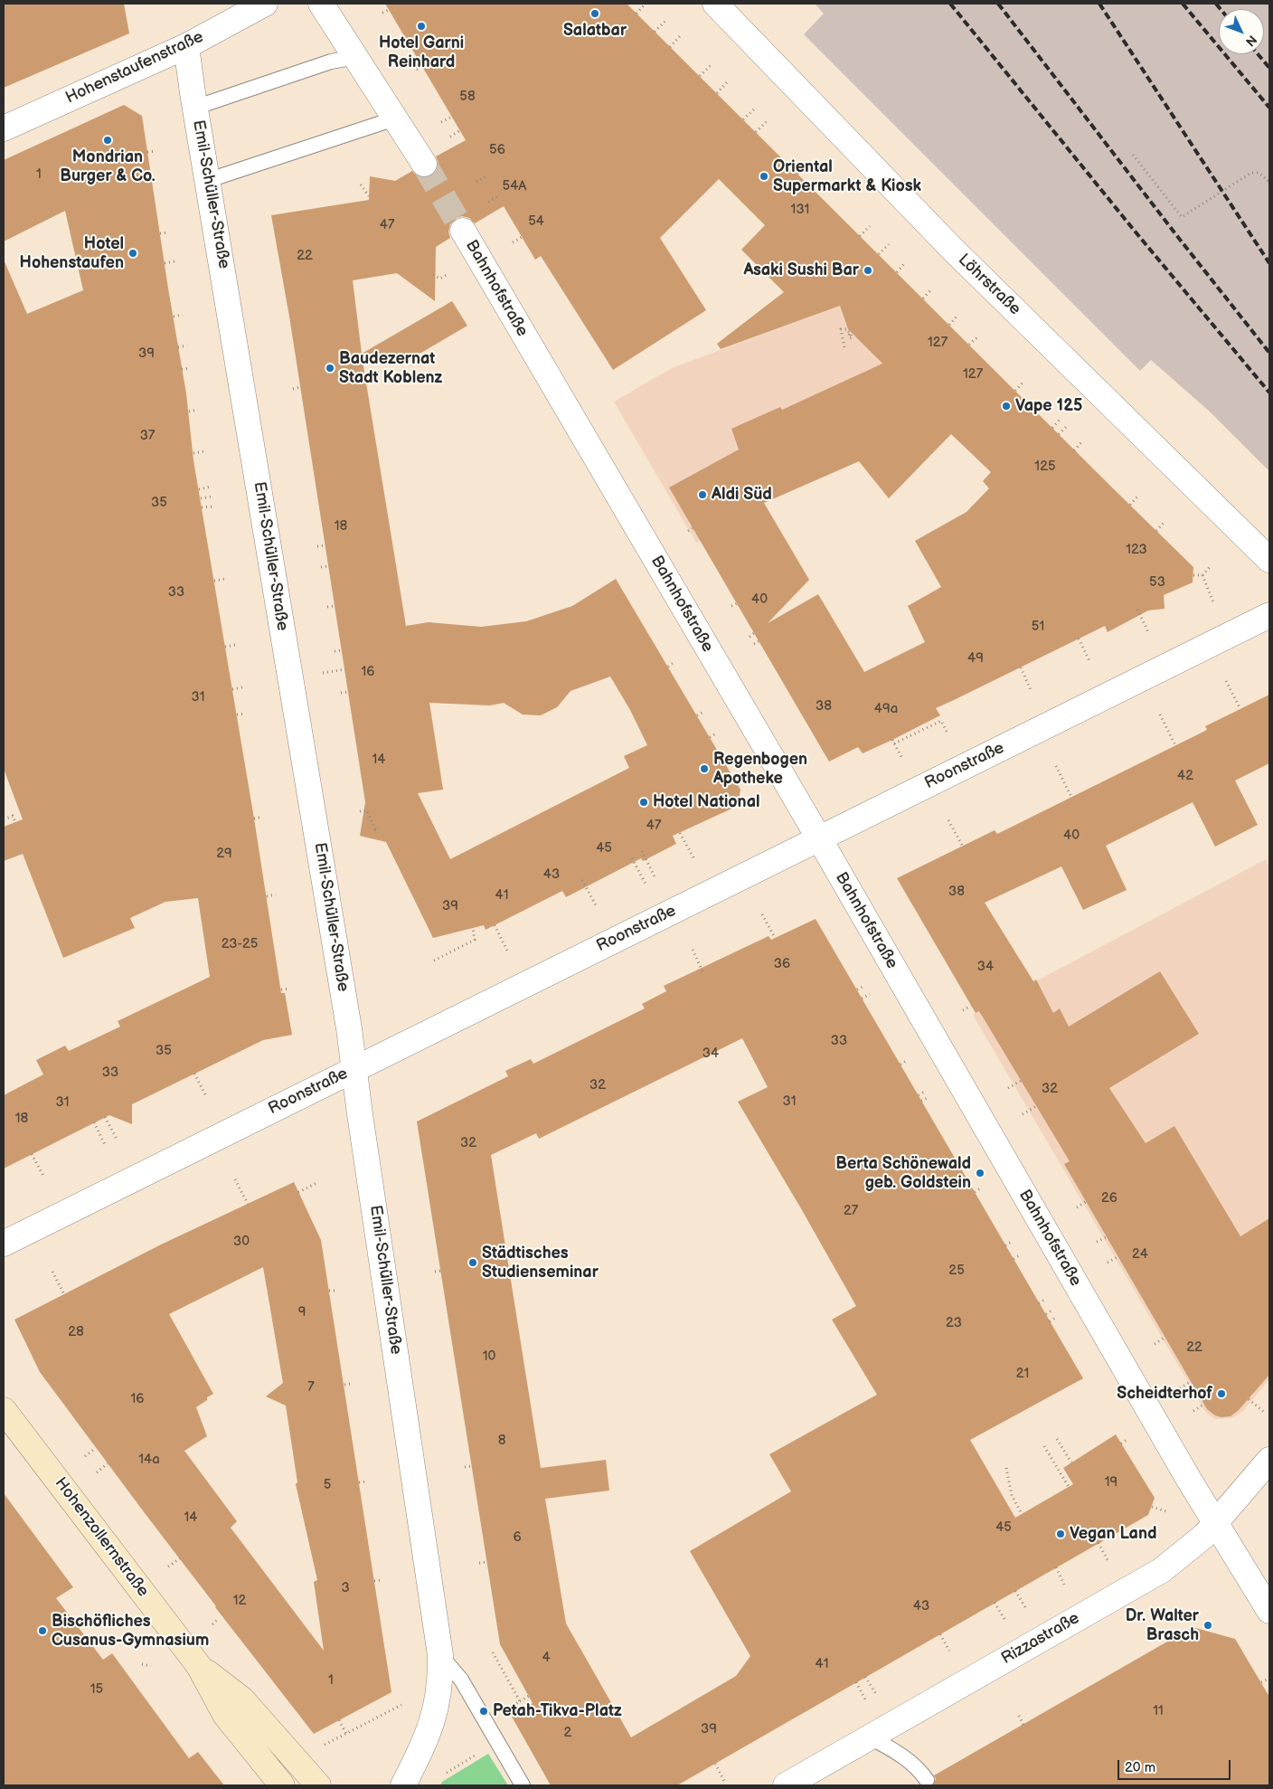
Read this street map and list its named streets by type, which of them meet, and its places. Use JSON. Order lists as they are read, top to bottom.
{
  "streets": {
    "street": [
      "Hohenstaufenstraße",
      "Emil-Schüller-Straße",
      "Löhrstraße",
      "Bahnhofstraße",
      "Roonstraße",
      "Hohenzollernstraße",
      "Rizzastraße"
    ]
  },
  "crossings": [
    ["Hohenstaufenstraße", "Emil-Schüller-Straße"],
    ["Emil-Schüller-Straße", "Roonstraße"],
    ["Bahnhofstraße", "Roonstraße"],
    ["Bahnhofstraße", "Rizzastraße"]
  ],
  "places": [
    "Salatbar",
    "Hotel Garni Reinhard",
    "Mondrian Burger & Co.",
    "Oriental Supermarkt & Kiosk",
    "Hotel Hohenstaufen",
    "Asaki Sushi Bar",
    "Baudezernat Stadt Koblenz",
    "Vape 125",
    "Aldi Süd",
    "Regenbogen Apotheke",
    "Hotel National",
    "Berta Schönewald geb. Goldstein",
    "Städtisches Studienseminar",
    "Scheidterhof",
    "Vegan Land",
    "Dr. Walter Brasch",
    "Bischöfliches Cusanus-Gymnasium",
    "Petah-Tikva-Platz"
  ],
  "house_numbers": [
    "58",
    "56",
    "1",
    "54A",
    "131",
    "54",
    "47",
    "22",
    "127",
    "39",
    "127",
    "37",
    "125",
    "35",
    "18",
    "123",
    "53",
    "33",
    "40",
    "51",
    "49",
    "16",
    "31",
    "38",
    "49a",
    "14",
    "42",
    "47",
    "40",
    "45",
    "29",
    "43",
    "38",
    "41",
    "39",
    "23-25",
    "36",
    "34",
    "33",
    "35",
    "34",
    "33",
    "32",
    "32",
    "31",
    "31",
    "18",
    "32",
    "26",
    "27",
    "30",
    "24",
    "25",
    "9",
    "23",
    "28",
    "22",
    "10",
    "21",
    "7",
    "16",
    "8",
    "14a",
    "19",
    "5",
    "14",
    "45",
    "6",
    "3",
    "12",
    "43",
    "4",
    "41",
    "1",
    "15",
    "11",
    "39",
    "2"
  ],
  "scale_bar": "20 m",
  "north": "bottom right"
}
